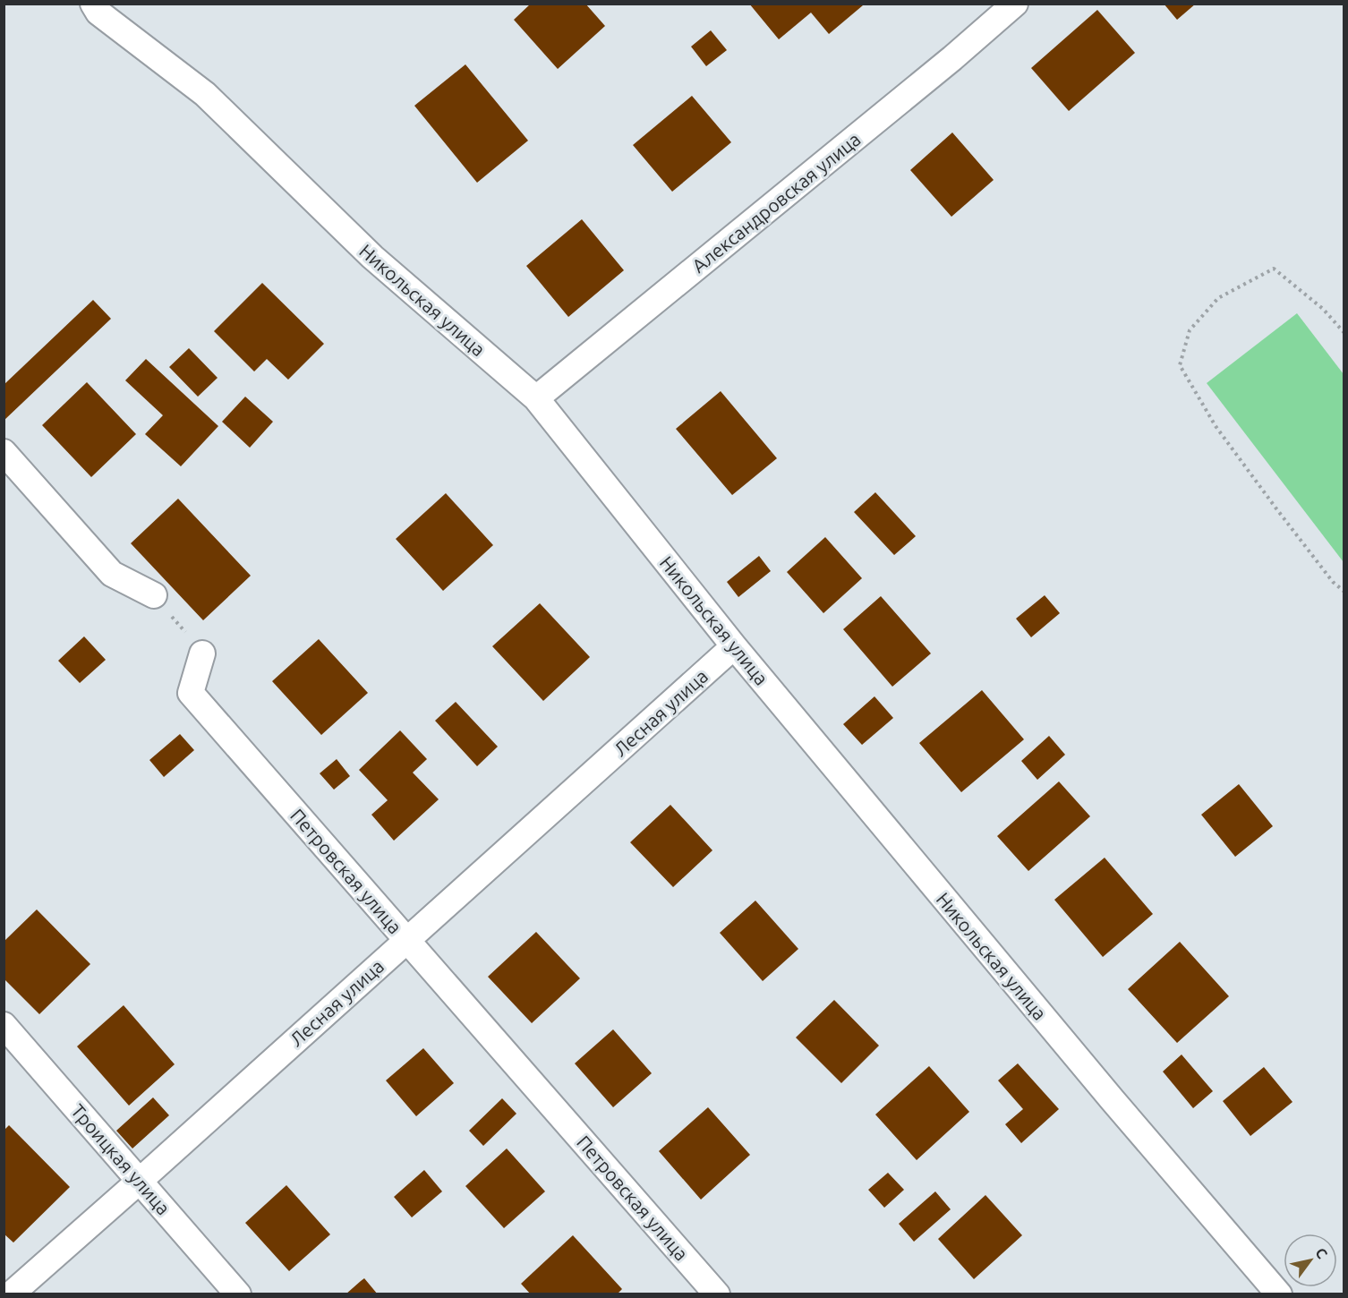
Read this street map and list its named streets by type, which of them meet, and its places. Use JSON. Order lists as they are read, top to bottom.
{
  "streets": {
    "street": [
      "Александровская улица",
      "Никольская улица",
      "Лесная улица",
      "Петровская улица",
      "Троицкая улица"
    ]
  },
  "crossings": [
    ["Александровская улица", "Никольская улица"],
    ["Никольская улица", "Лесная улица"],
    ["Лесная улица", "Петровская улица"],
    ["Лесная улица", "Троицкая улица"]
  ],
  "north": "top right"
}
